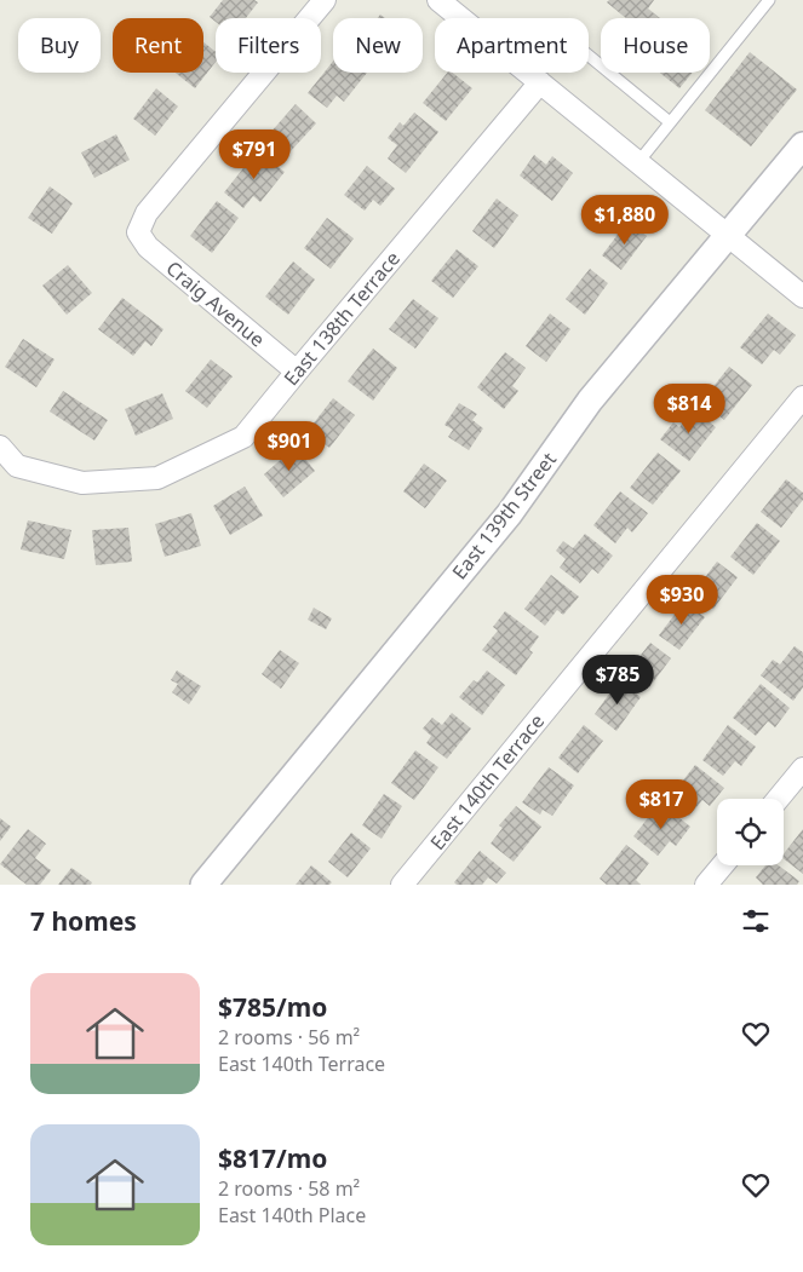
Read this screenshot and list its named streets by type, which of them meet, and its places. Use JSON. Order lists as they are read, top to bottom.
{
  "streets": {
    "street": [
      "Craig Avenue",
      "East 138th Terrace",
      "East 139th Street",
      "East 140th Terrace"
    ]
  },
  "crossings": [
    ["Craig Avenue", "East 138th Terrace"]
  ],
  "page": {
    "chip": [
      "Buy",
      "Rent",
      "Filters",
      "New",
      "Apartment",
      "House"
    ],
    "price": [
      "$791",
      "$1,880",
      "$814",
      "$901",
      "$930",
      "$785",
      "$817"
    ],
    "heading": "7 homes",
    "list": [
      {
        "name": "$785/mo",
        "note": "2 rooms · 56 m² · East 140th Terrace"
      },
      {
        "name": "$817/mo",
        "note": "2 rooms · 58 m² · East 140th Place"
      }
    ]
  }
}
